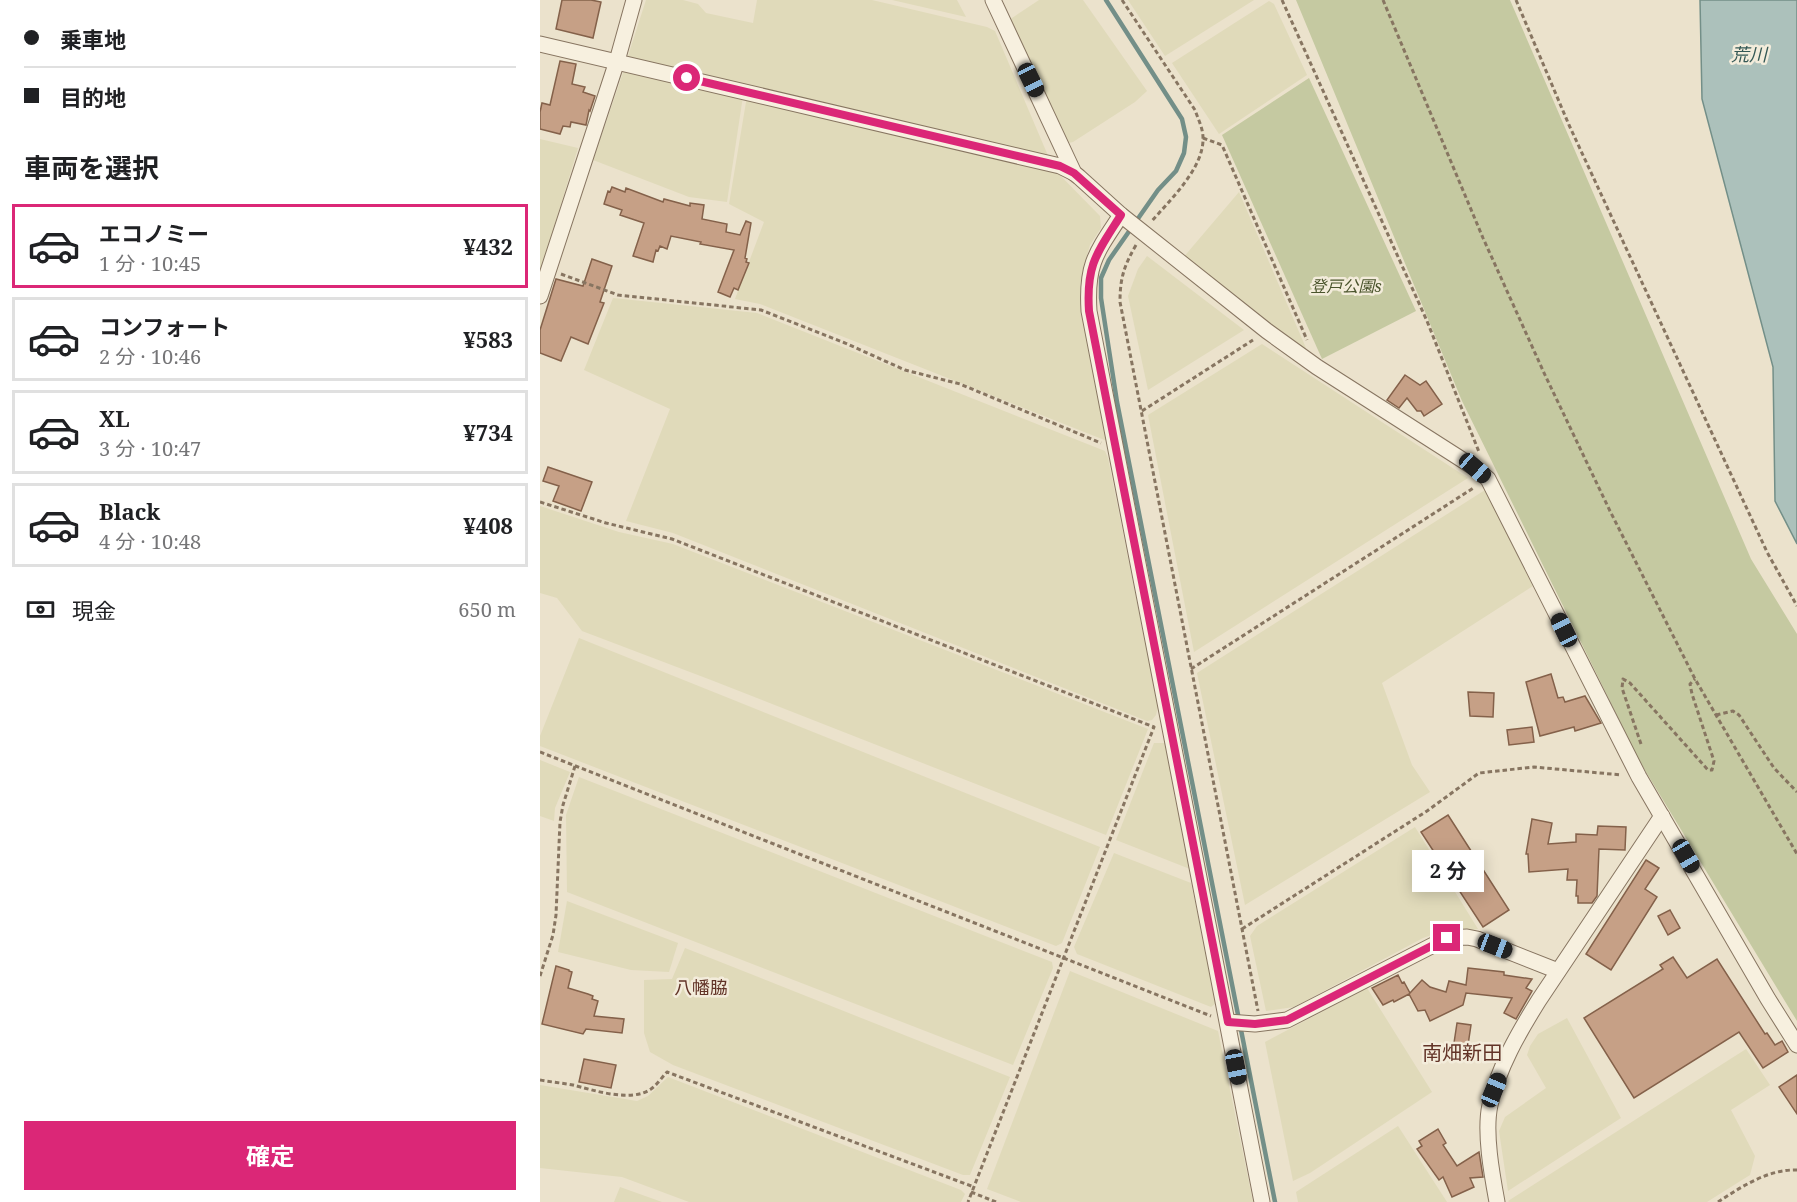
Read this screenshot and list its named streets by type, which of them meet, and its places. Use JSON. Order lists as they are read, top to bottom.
{
  "districts": ["八幡脇", "南畑新田"],
  "water": ["荒川"],
  "parks": ["登戸公園s"],
  "page": {
    "banner": ["乗車地", "目的地"],
    "heading": "車両を選択",
    "list": [
      {
        "name": "エコノミー",
        "note": "1 分 · 10:45",
        "value": "¥432"
      },
      {
        "name": "コンフォート",
        "note": "2 分 · 10:46",
        "value": "¥583"
      },
      {
        "name": "XL",
        "note": "3 分 · 10:47",
        "value": "¥734"
      },
      {
        "name": "Black",
        "note": "4 分 · 10:48",
        "value": "¥408"
      }
    ],
    "pay": ["現金", "650 m"],
    "bubble": "2 分",
    "buttons": "確定"
  }
}
